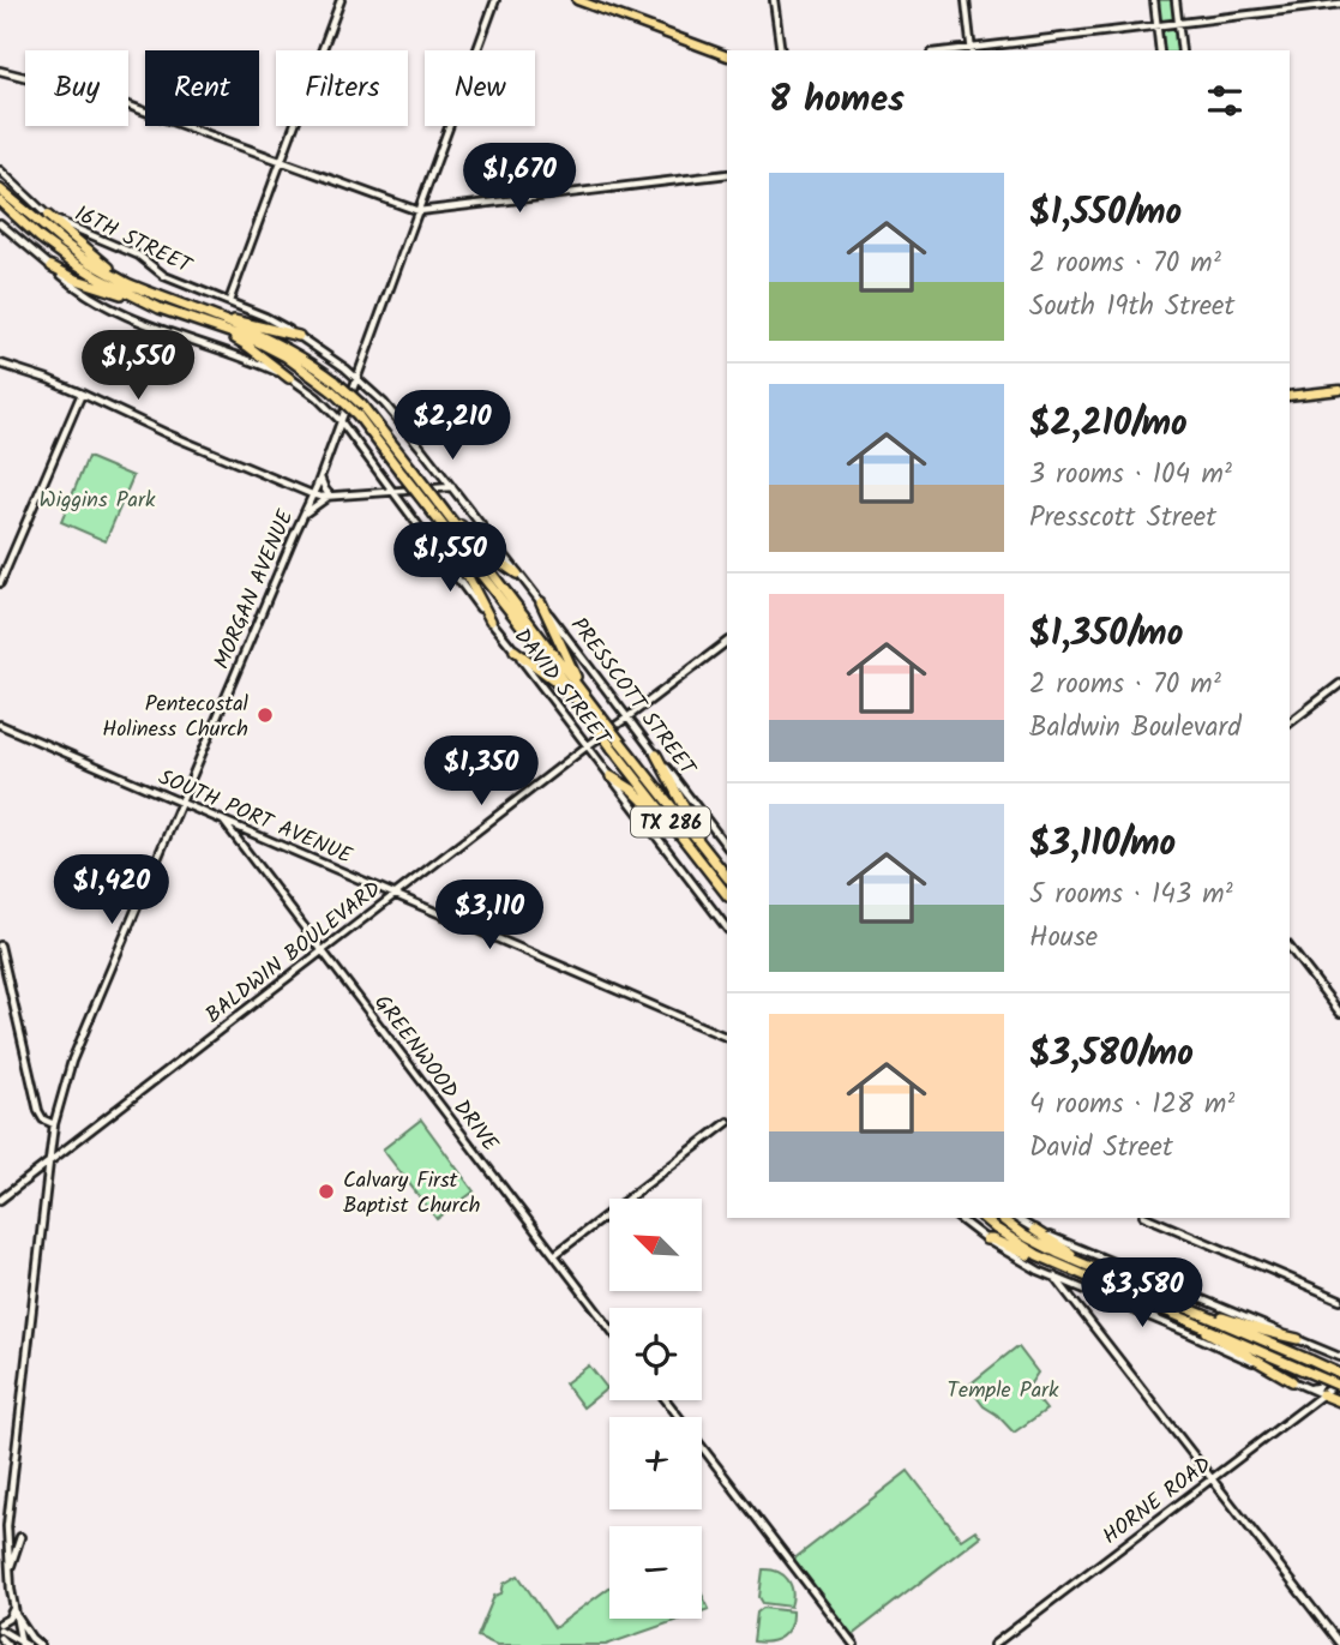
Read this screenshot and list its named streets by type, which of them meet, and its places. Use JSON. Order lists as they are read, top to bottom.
{
  "streets": {
    "highway": ["TX 286"],
    "main road": [
      "16TH STREET",
      "MORGAN AVENUE",
      "DAVID STREET",
      "PRESSCOTT STREET",
      "SOUTH PORT AVENUE",
      "BALDWIN BOULEVARD",
      "GREENWOOD DRIVE",
      "HORNE ROAD"
    ]
  },
  "crossings": [
    ["16TH STREET", "PRESSCOTT STREET"],
    ["MORGAN AVENUE", "DAVID STREET"],
    ["MORGAN AVENUE", "PRESSCOTT STREET"],
    ["MORGAN AVENUE", "SOUTH PORT AVENUE"],
    ["MORGAN AVENUE", "BALDWIN BOULEVARD"],
    ["DAVID STREET", "BALDWIN BOULEVARD"],
    ["PRESSCOTT STREET", "BALDWIN BOULEVARD"],
    ["SOUTH PORT AVENUE", "BALDWIN BOULEVARD"],
    ["SOUTH PORT AVENUE", "GREENWOOD DRIVE"],
    ["BALDWIN BOULEVARD", "GREENWOOD DRIVE"]
  ],
  "parks": ["Wiggins Park", "Temple Park"],
  "places": ["Pentecostal Holiness Church", "Calvary First Baptist Church"],
  "north": "top left",
  "page": {
    "chip": [
      "Buy",
      "Rent",
      "Filters",
      "New"
    ],
    "heading": "8 homes",
    "price": [
      "$1,670",
      "$1,550",
      "$2,210",
      "$1,550",
      "$1,350",
      "$1,420",
      "$3,110",
      "$3,580"
    ],
    "list": [
      {
        "name": "$1,550/mo",
        "note": "2 rooms · 70 m² · South 19th Street"
      },
      {
        "name": "$2,210/mo",
        "note": "3 rooms · 104 m² · Presscott Street"
      },
      {
        "name": "$1,350/mo",
        "note": "2 rooms · 70 m² · Baldwin Boulevard"
      },
      {
        "name": "$3,110/mo",
        "note": "5 rooms · 143 m² · House"
      },
      {
        "name": "$3,580/mo",
        "note": "4 rooms · 128 m² · David Street"
      }
    ],
    "map_buttons": ["+", "−"]
  }
}
